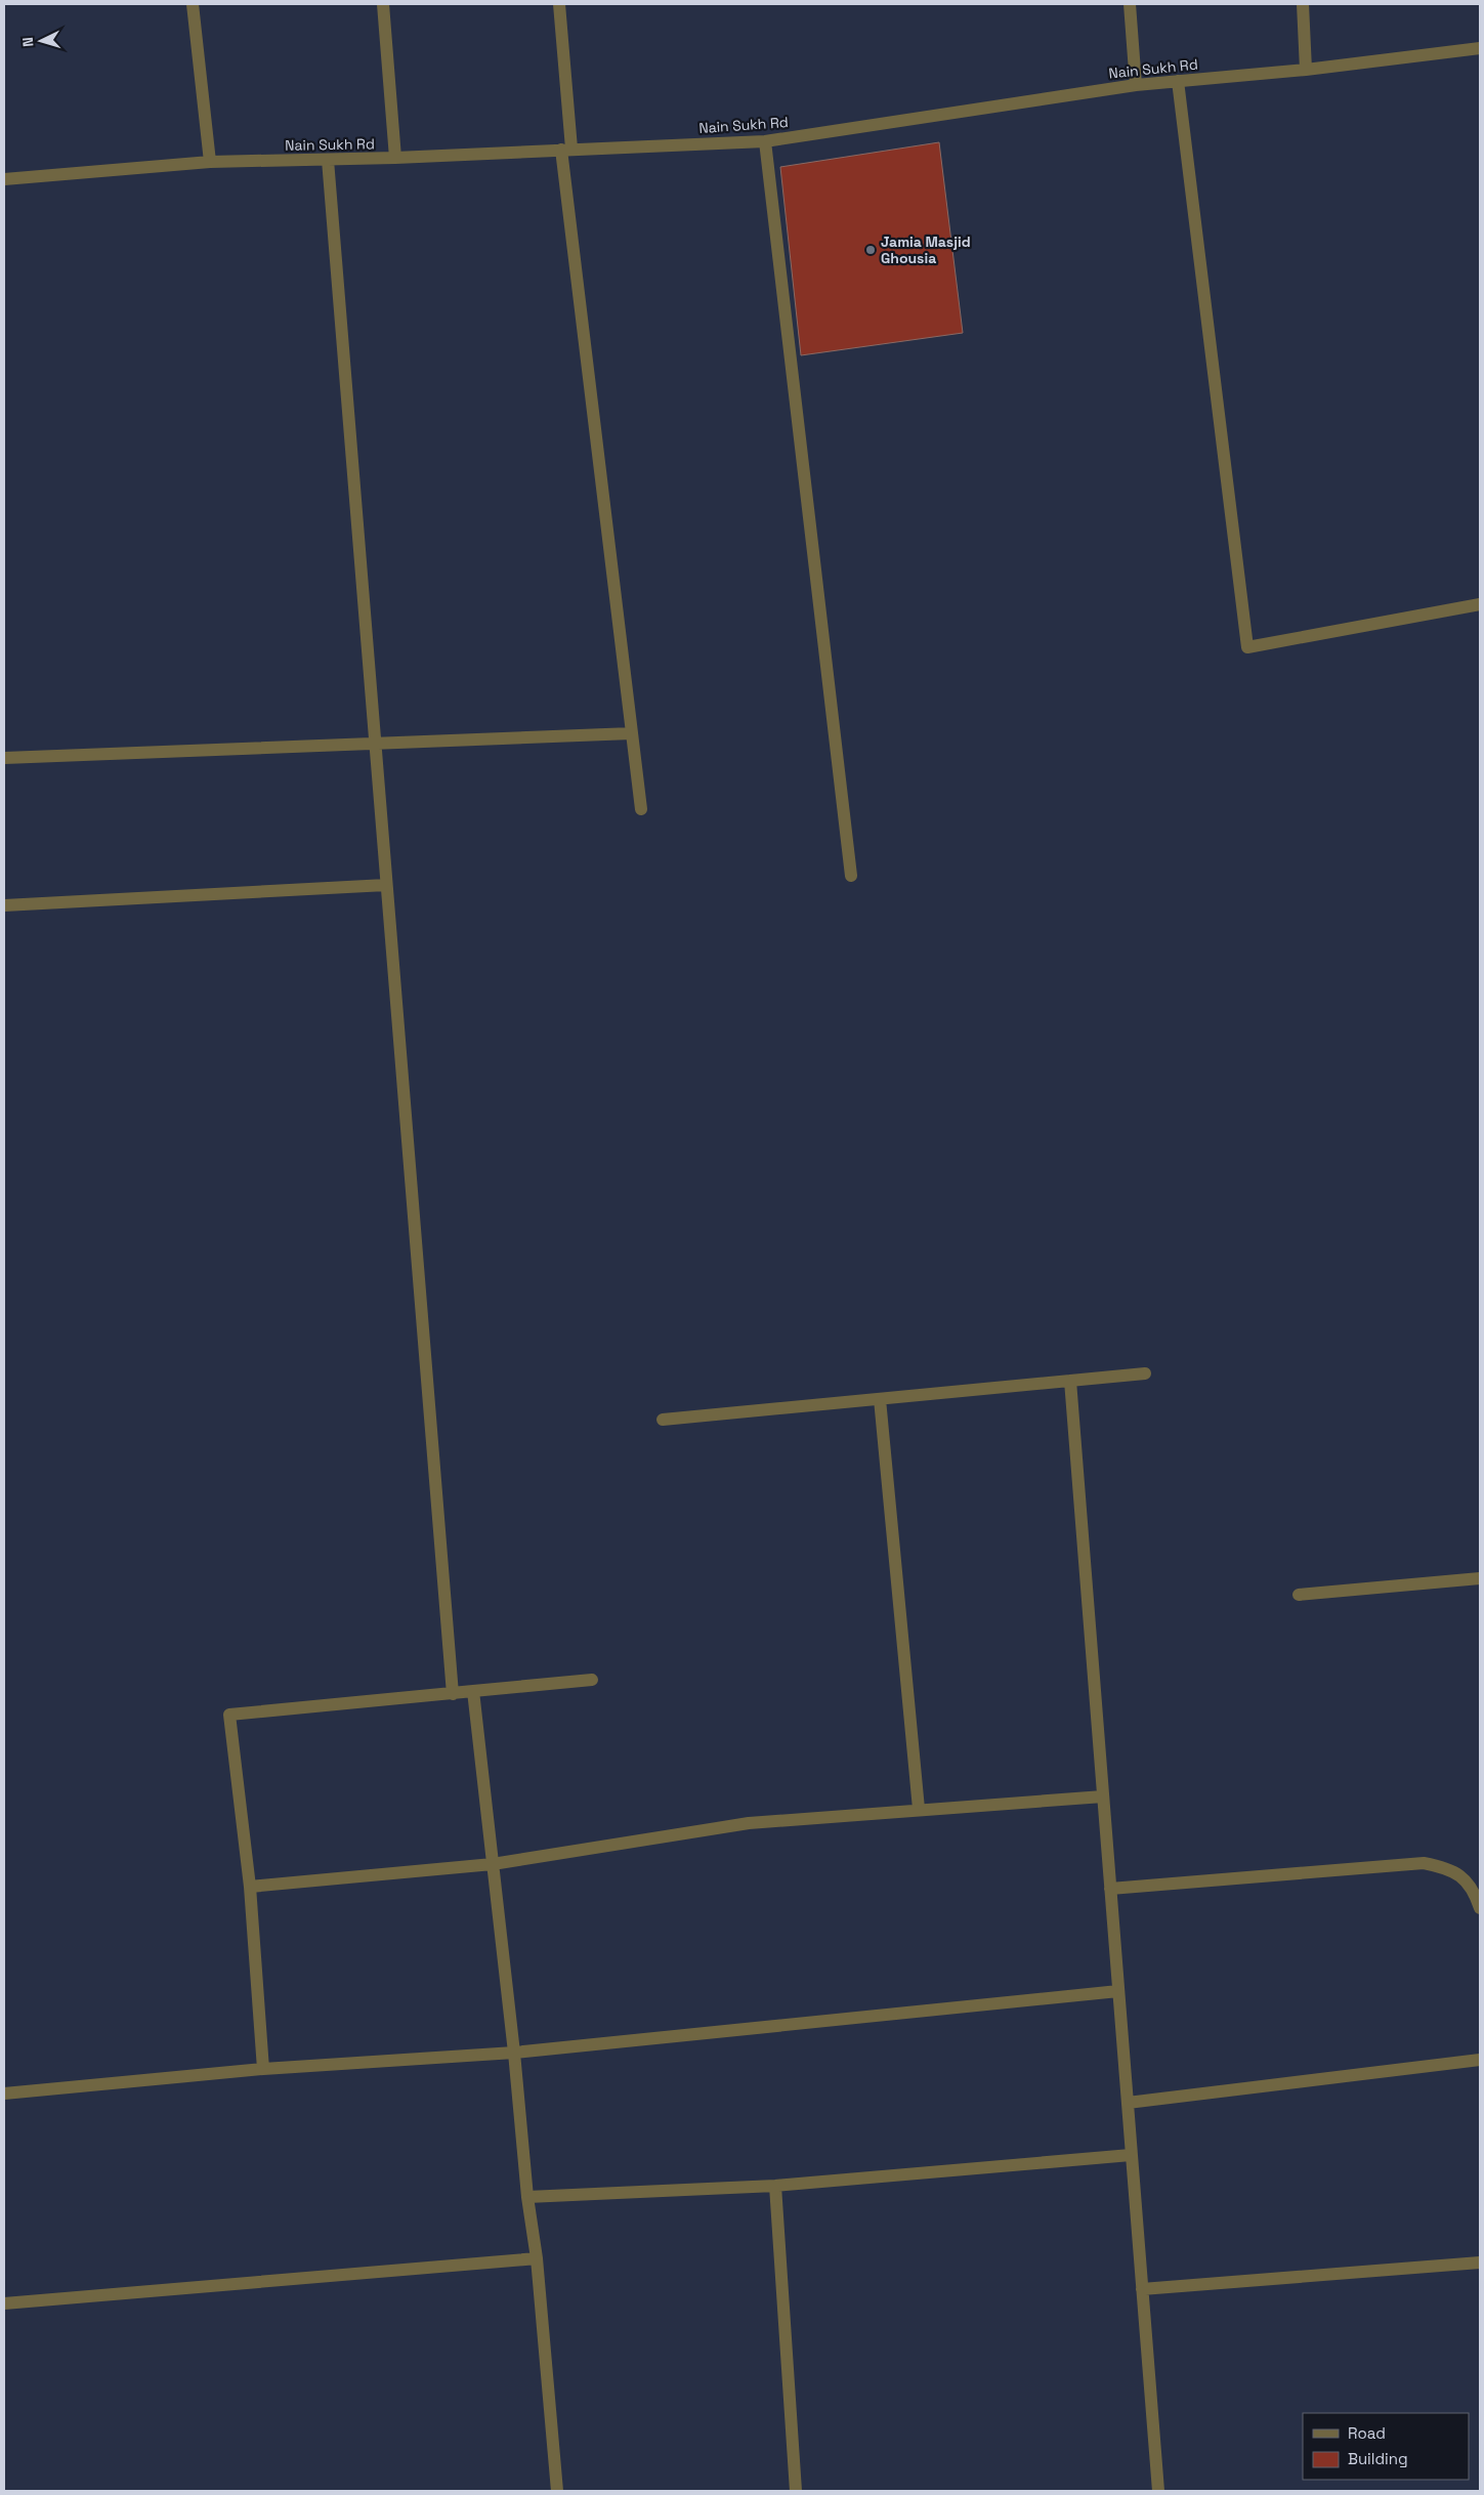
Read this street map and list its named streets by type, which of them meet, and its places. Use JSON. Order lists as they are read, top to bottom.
{
  "streets": {
    "street": ["Nain Sukh Rd"]
  },
  "places": ["Jamia Masjid Ghousia"],
  "legend": ["Road", "Building"],
  "north": "left"
}
